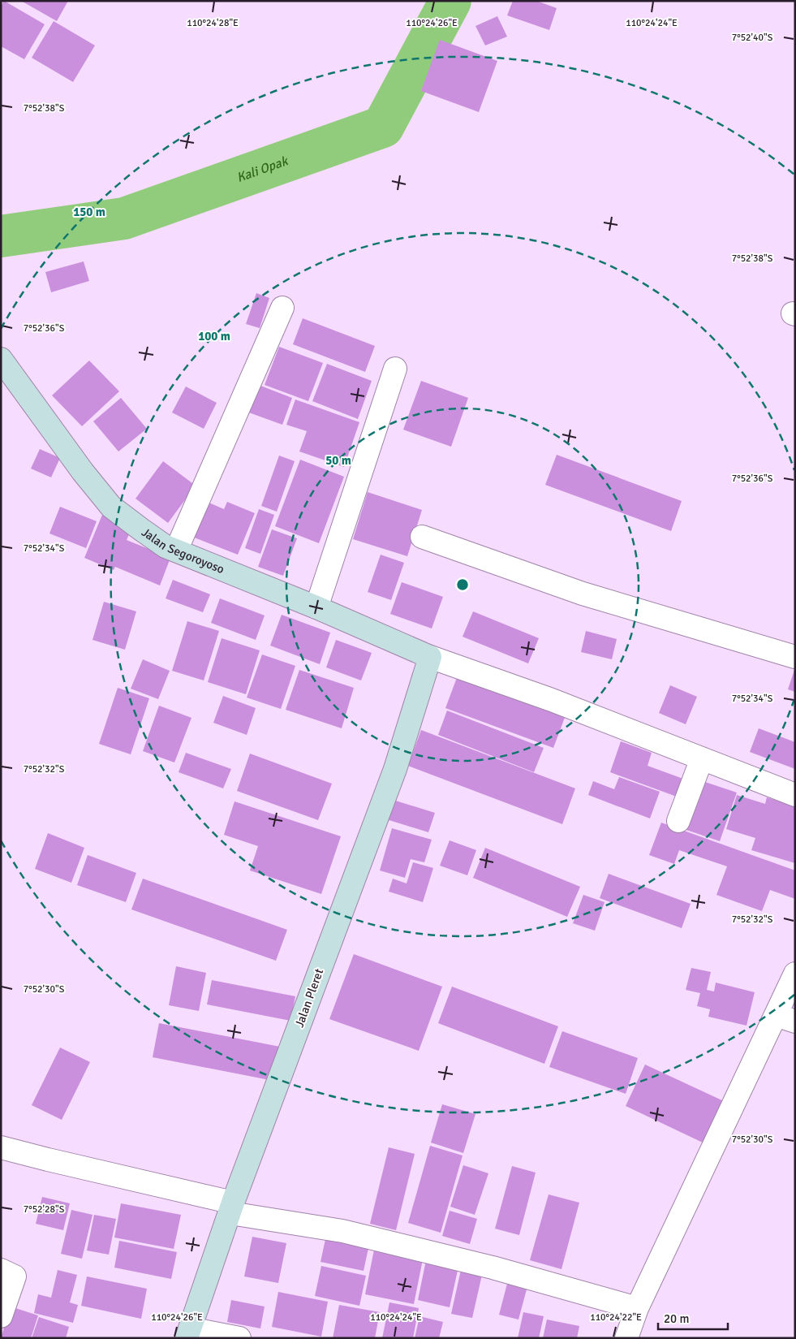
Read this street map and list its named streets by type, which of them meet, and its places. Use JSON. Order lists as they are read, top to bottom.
{
  "streets": {
    "main road": ["Jalan Segoroyoso", "Jalan Pleret"]
  },
  "crossings": [
    ["Jalan Segoroyoso", "Jalan Pleret"]
  ],
  "water": ["Kali Opak"],
  "scale_bar": "20 m",
  "coordinates": [
    "110°24'28\"E",
    "110°24'26\"E",
    "110°24'24\"E",
    "7°52'40\"S",
    "7°52'38\"S",
    "7°52'36\"S",
    "7°52'34\"S",
    "7°52'32\"S",
    "7°52'30\"S",
    "7°52'28\"S",
    "110°24'22\"E"
  ],
  "rings": ["150 m", "100 m", "50 m"]
}
